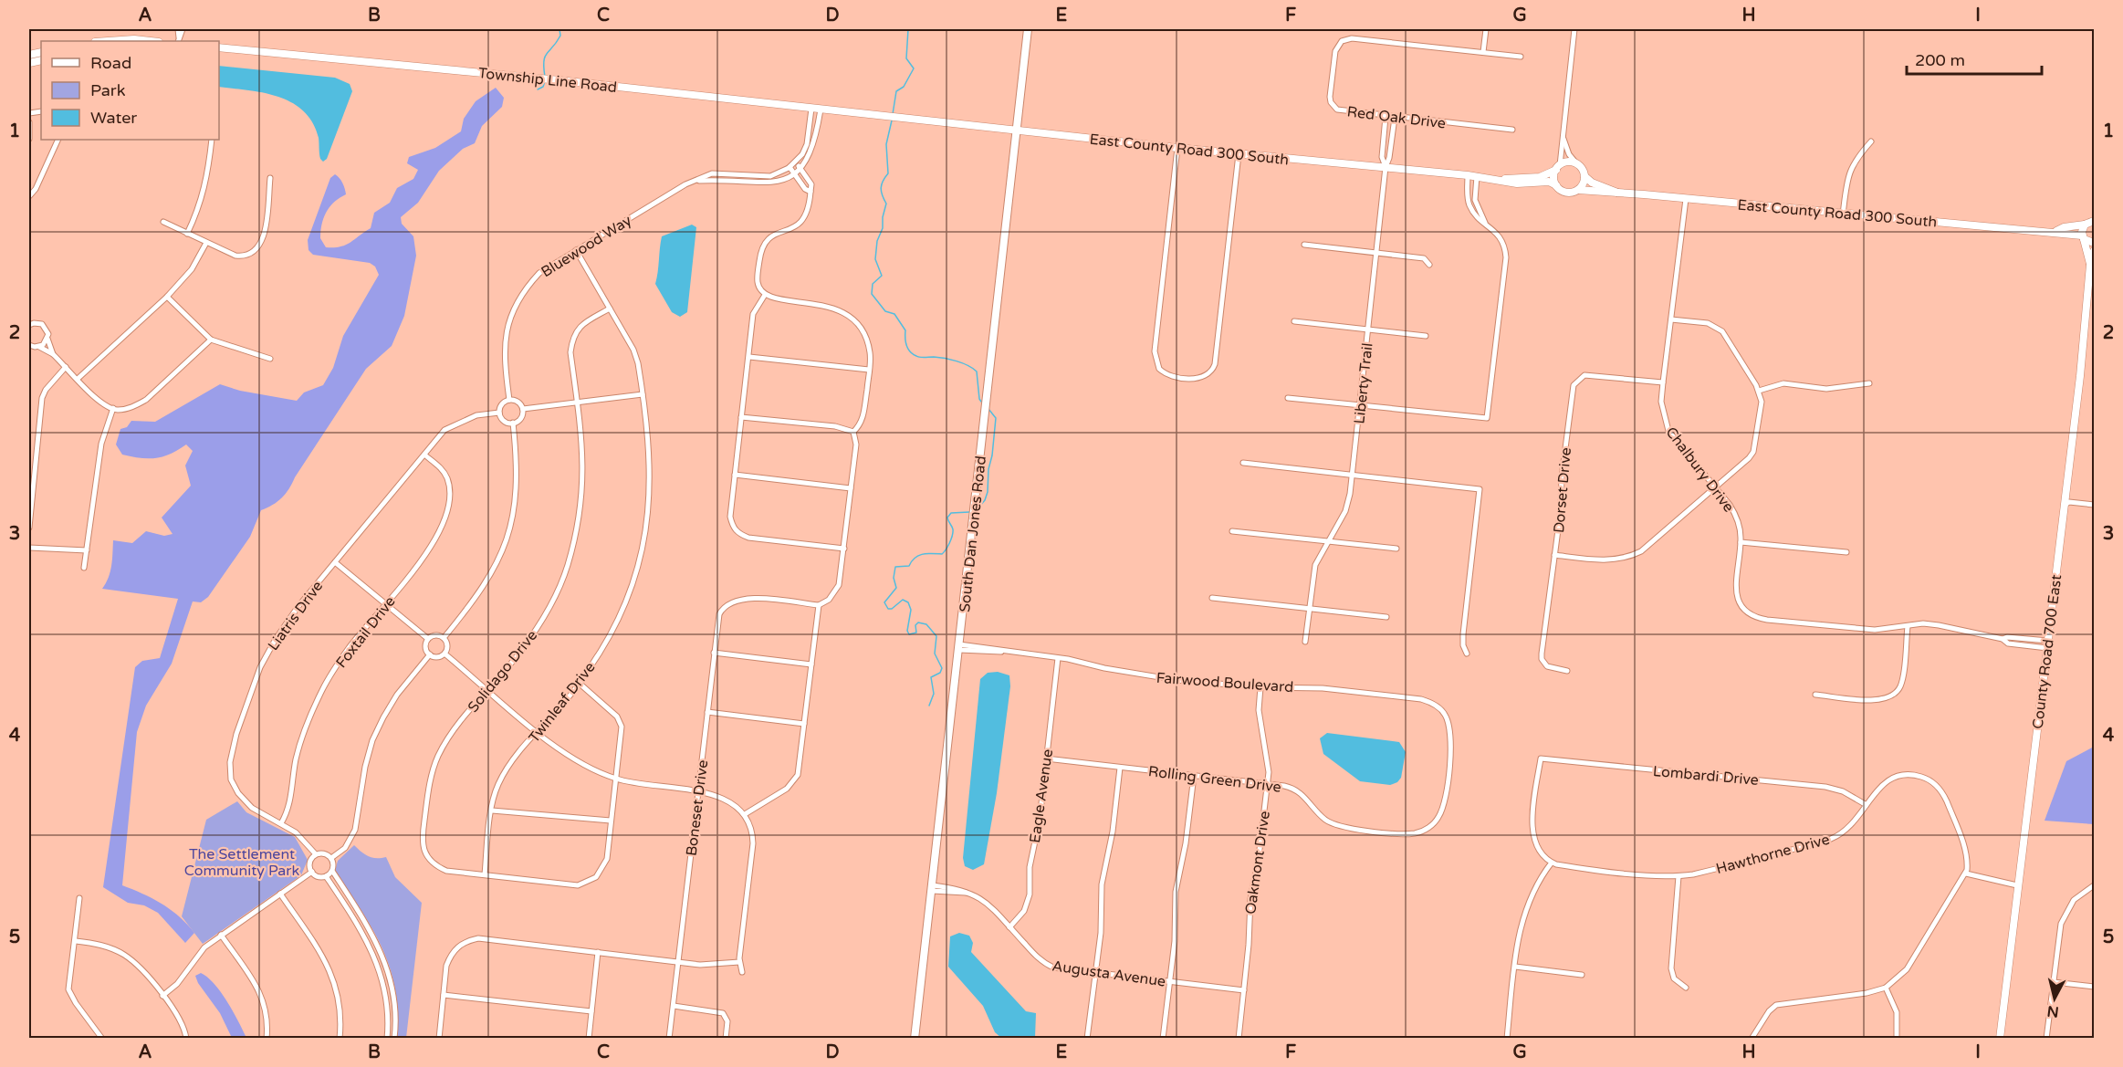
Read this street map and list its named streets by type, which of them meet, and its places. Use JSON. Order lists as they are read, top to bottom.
{
  "streets": {
    "main road": ["South Dan Jones Road"],
    "street": [
      "Township Line Road",
      "Red Oak Drive",
      "East County Road 300 South",
      "Bluewood Way",
      "Liberty Trail",
      "Chalbury Drive",
      "Dorset Drive",
      "Liatris Drive",
      "Foxtail Drive",
      "County Road 700 East",
      "Solidago Drive",
      "Fairwood Boulevard",
      "Twinleaf Drive",
      "Lombardi Drive",
      "Rolling Green Drive",
      "Eagle Avenue",
      "Boneset Drive",
      "Hawthorne Drive",
      "Oakmont Drive",
      "Augusta Avenue"
    ]
  },
  "crossings": [
    ["Township Line Road", "East County Road 300 South"],
    ["Township Line Road", "Bluewood Way"],
    ["Red Oak Drive", "Liberty Trail"],
    ["East County Road 300 South", "Liberty Trail"],
    ["East County Road 300 South", "Chalbury Drive"],
    ["East County Road 300 South", "South Dan Jones Road"],
    ["East County Road 300 South", "County Road 700 East"],
    ["Bluewood Way", "Liatris Drive"],
    ["Bluewood Way", "Twinleaf Drive"],
    ["Chalbury Drive", "Dorset Drive"],
    ["South Dan Jones Road", "Fairwood Boulevard"],
    ["South Dan Jones Road", "Augusta Avenue"],
    ["Liatris Drive", "Foxtail Drive"],
    ["Solidago Drive", "Twinleaf Drive"],
    ["Fairwood Boulevard", "Rolling Green Drive"],
    ["Fairwood Boulevard", "Eagle Avenue"],
    ["Fairwood Boulevard", "Oakmont Drive"],
    ["Lombardi Drive", "Hawthorne Drive"],
    ["Rolling Green Drive", "Eagle Avenue"],
    ["Rolling Green Drive", "Oakmont Drive"],
    ["Eagle Avenue", "Augusta Avenue"],
    ["Oakmont Drive", "Augusta Avenue"]
  ],
  "parks": ["The Settlement Community Park"],
  "legend": ["Road", "Park", "Water"],
  "scale_bar": "200 m",
  "north": "bottom",
  "grid": {
    "columns": [
      "A",
      "B",
      "C",
      "D",
      "E",
      "F",
      "G",
      "H",
      "I"
    ],
    "rows": [
      "1",
      "2",
      "3",
      "4",
      "5"
    ]
  }
}
